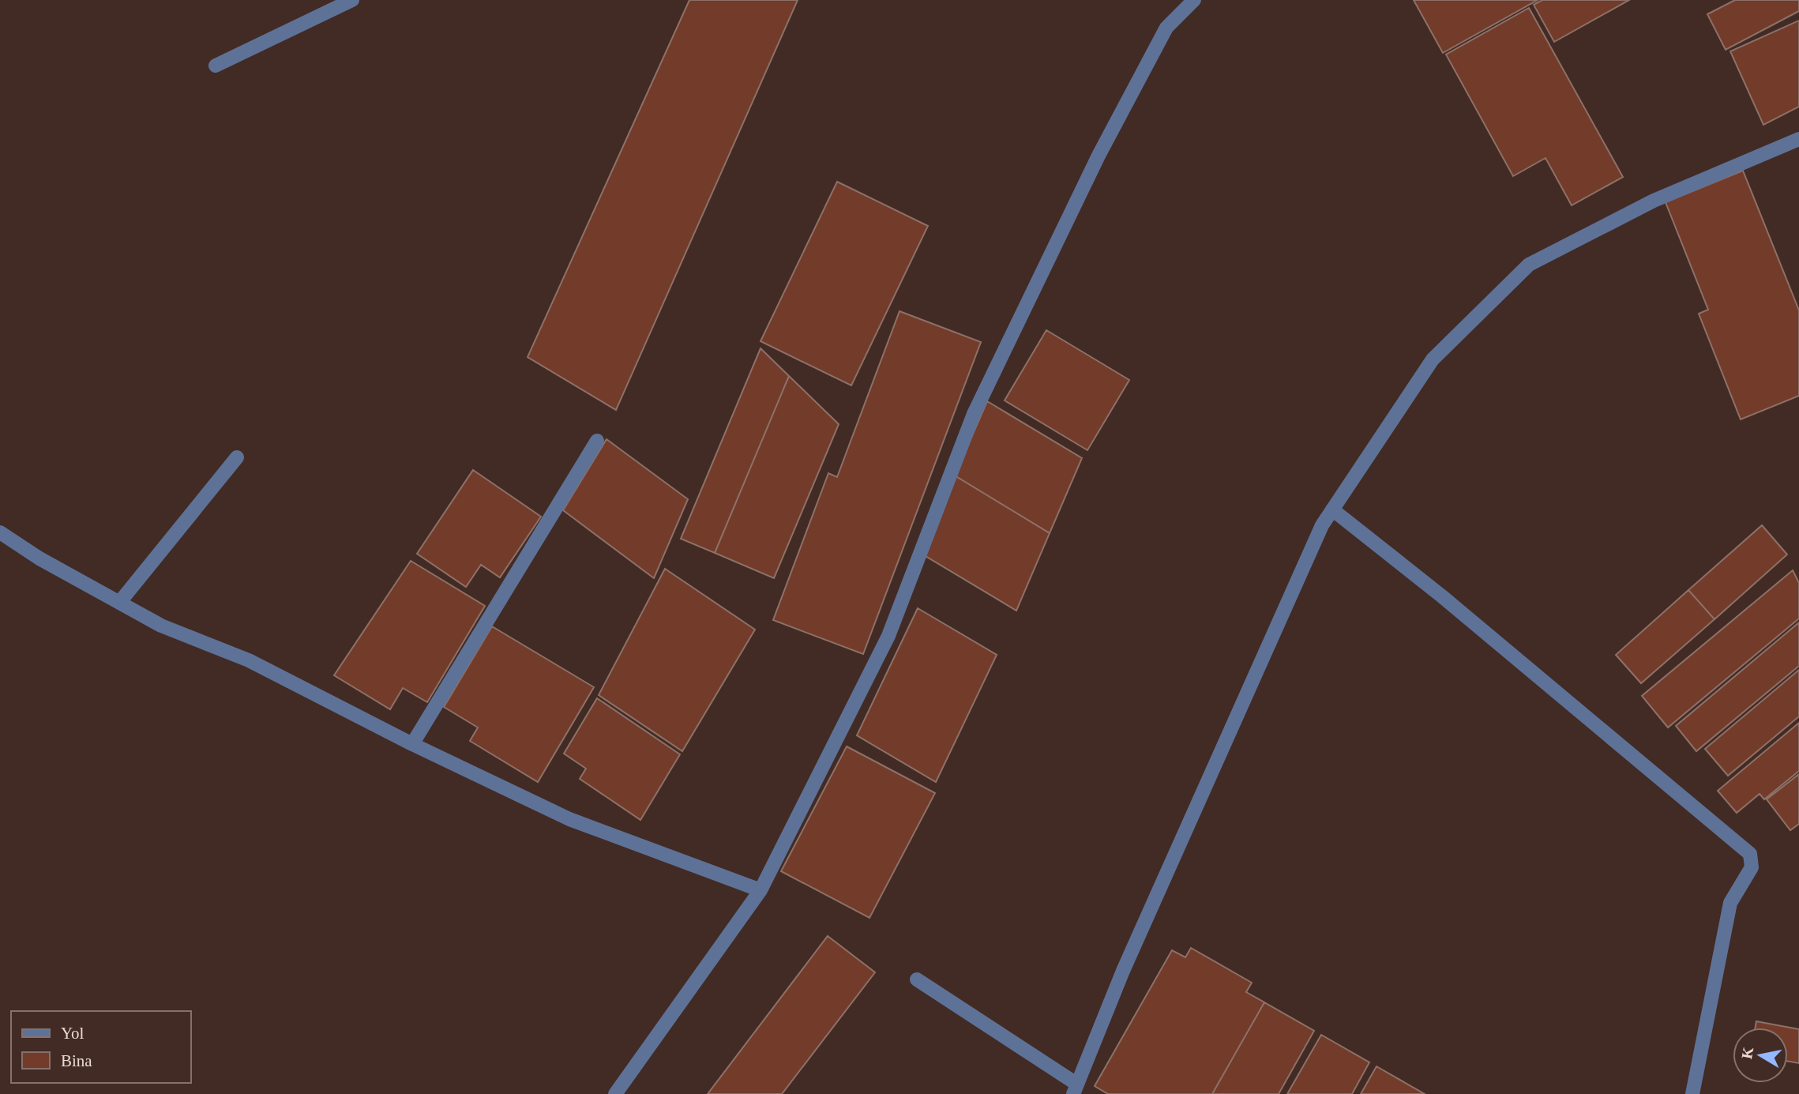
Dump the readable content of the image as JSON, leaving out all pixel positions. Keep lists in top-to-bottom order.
{
  "legend": ["Yol", "Bina"],
  "north": "left"
}
